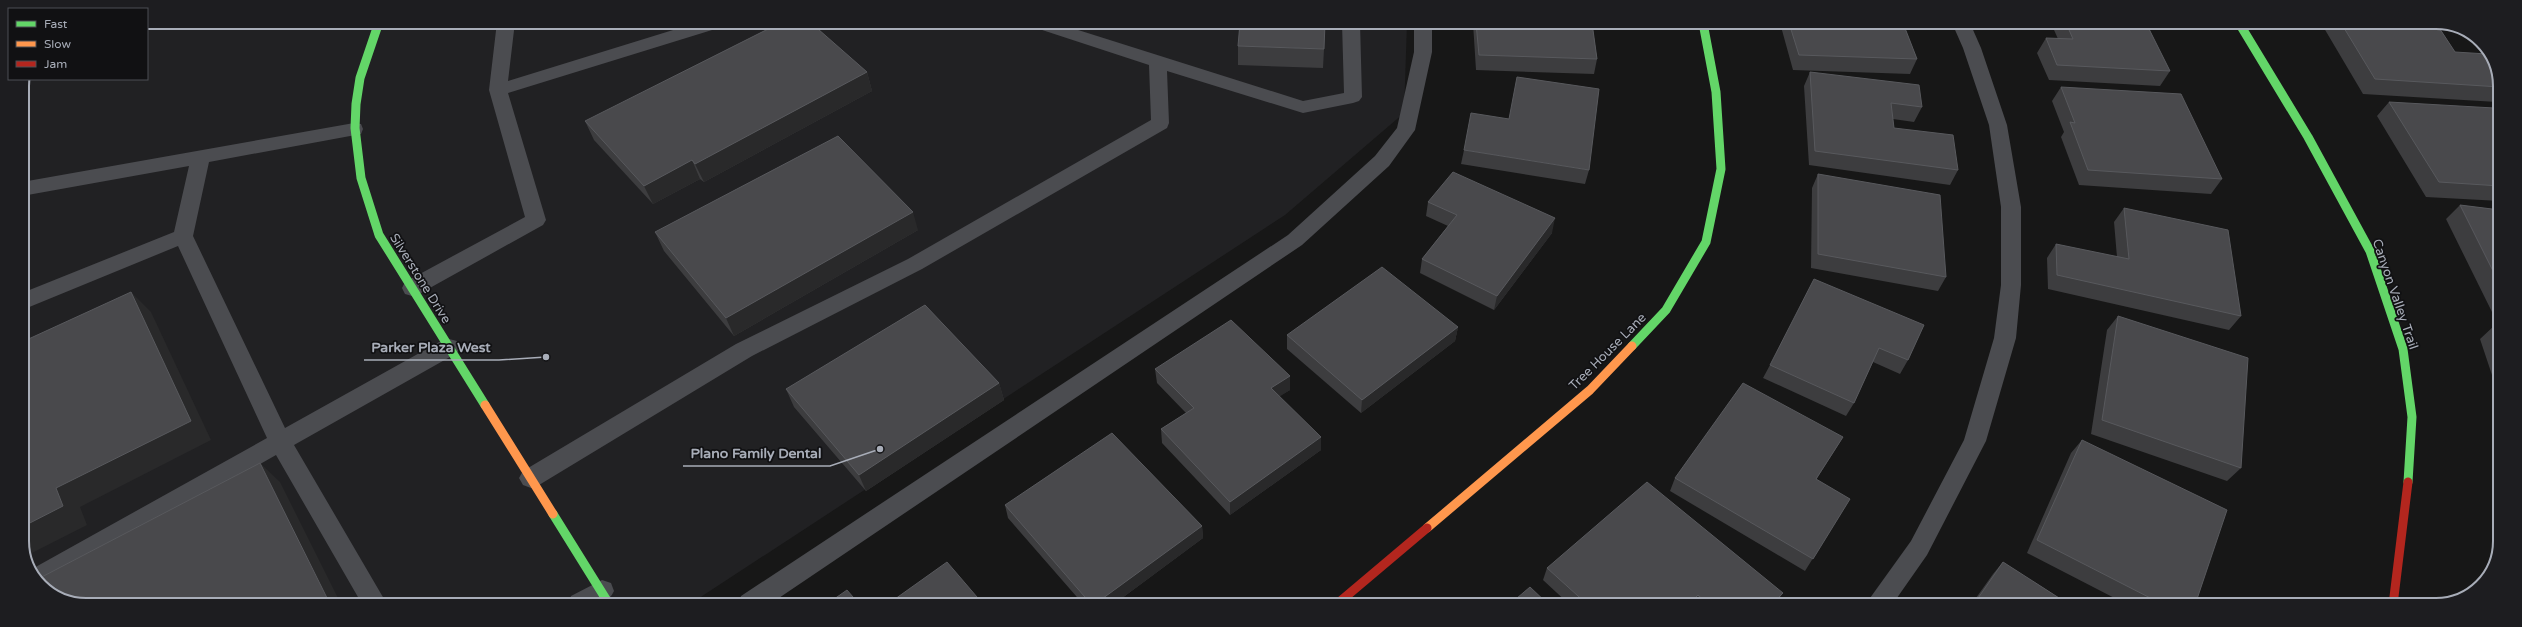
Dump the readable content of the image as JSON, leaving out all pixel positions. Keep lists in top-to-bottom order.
{
  "streets": {
    "street": ["Silverstone Drive", "Canyon Valley Trail", "Tree House Lane"]
  },
  "places": ["Parker Plaza West", "Plano Family Dental"],
  "legend": ["Fast", "Slow", "Jam"]
}
